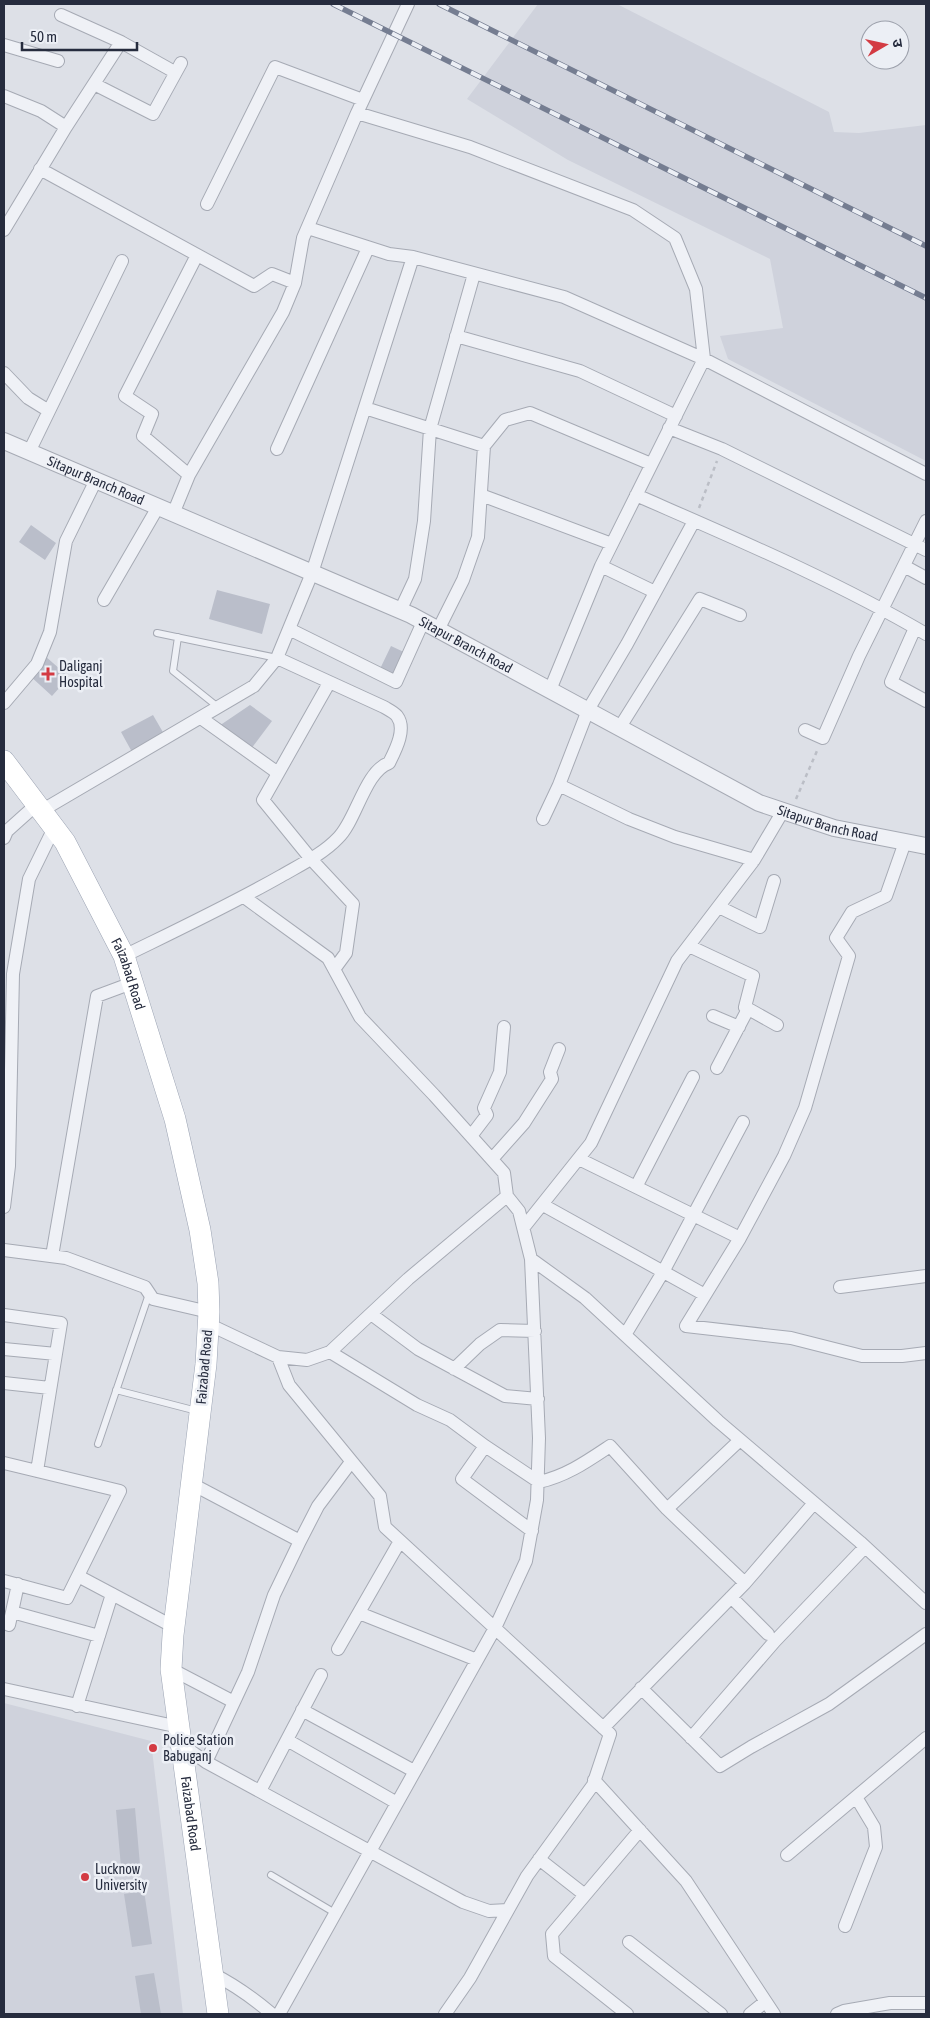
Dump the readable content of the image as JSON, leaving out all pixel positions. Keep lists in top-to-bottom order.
{
  "streets": {
    "main road": ["Faizabad Road"],
    "street": ["Sitapur Branch Road"]
  },
  "places": {
    "health": ["Daliganj Hospital"],
    "other": ["Police Station Babuganj", "Lucknow University"]
  },
  "scale_bar": "50 m",
  "north": "right"
}
